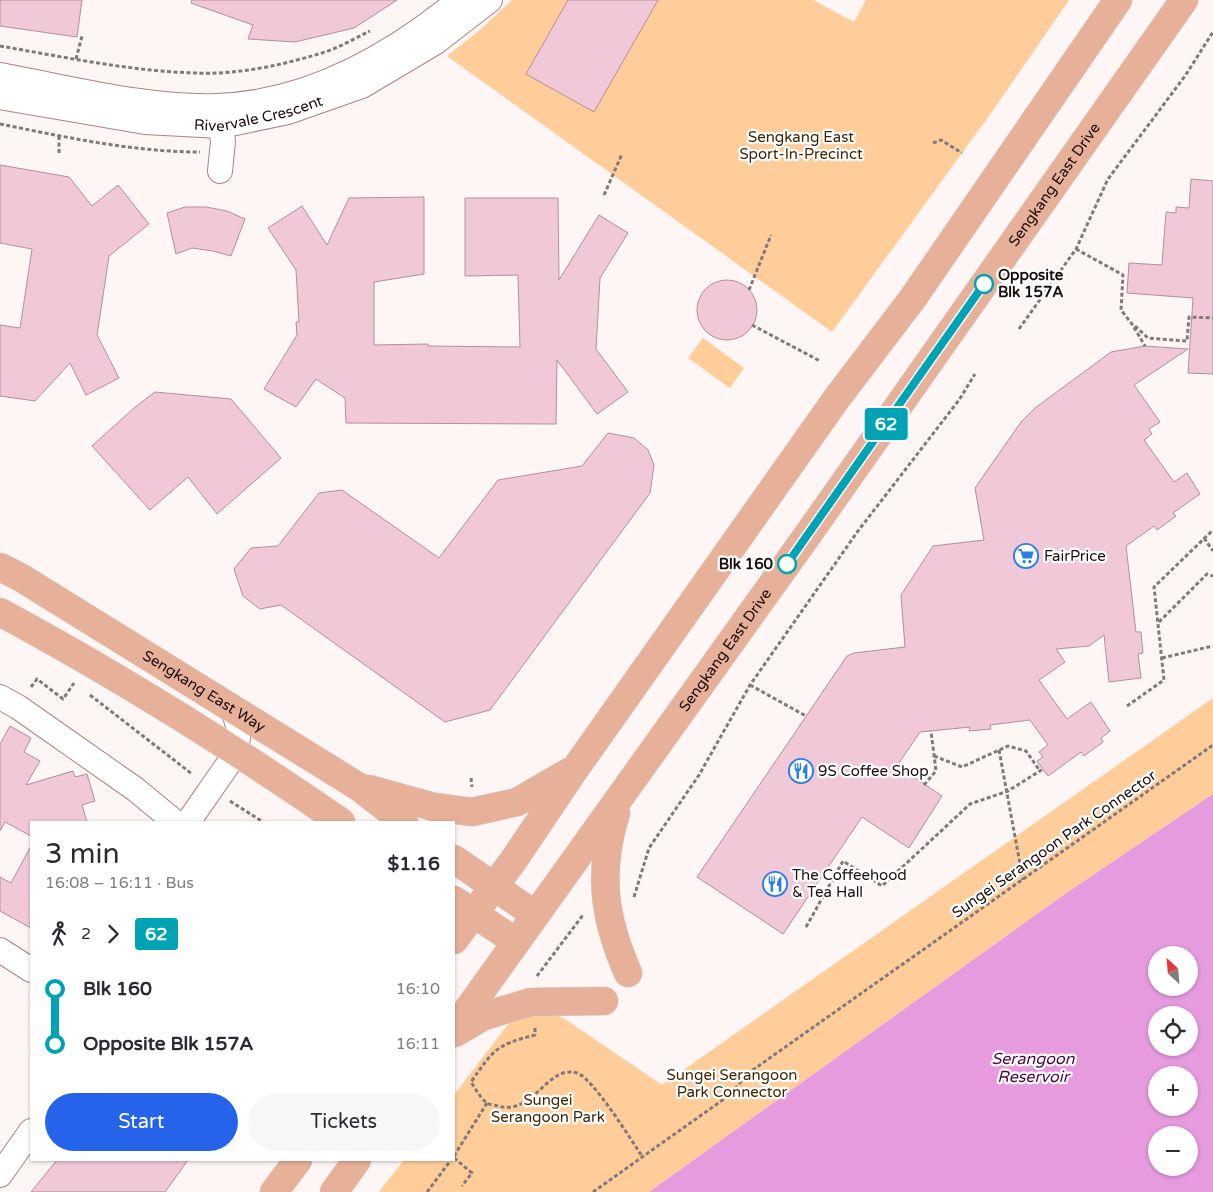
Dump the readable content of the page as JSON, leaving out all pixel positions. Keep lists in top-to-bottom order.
{
  "streets": {
    "main road": ["Sengkang East Drive", "Sengkang East Way"],
    "street": ["Rivervale Crescent"],
    "path": ["Sungei Serangoon Park Connector"]
  },
  "water": ["Serangoon Reservoir"],
  "parks": ["Sengkang East Sport-In-Precinct", "Sungei Serangoon Park Connector", "Sungei Serangoon Park"],
  "places": {
    "other": ["Opposite Blk 157A", "Blk 160"],
    "supermarket": ["FairPrice"],
    "restaurant": ["9S Coffee Shop", "The Coffeehood & Tea Hall"]
  },
  "lines": ["bus line 62"],
  "north": "top left",
  "page": {
    "on_map": "62",
    "heading": ["3 min", "16:08 – 16:11 · Bus", "$1.16"],
    "legs": ["2", "62"],
    "map_buttons": ["+", "−"],
    "list": [
      {
        "name": "Blk 160",
        "value": "16:10"
      },
      {
        "name": "Opposite Blk 157A",
        "value": "16:11"
      }
    ],
    "buttons": ["Start", "Tickets"]
  }
}
